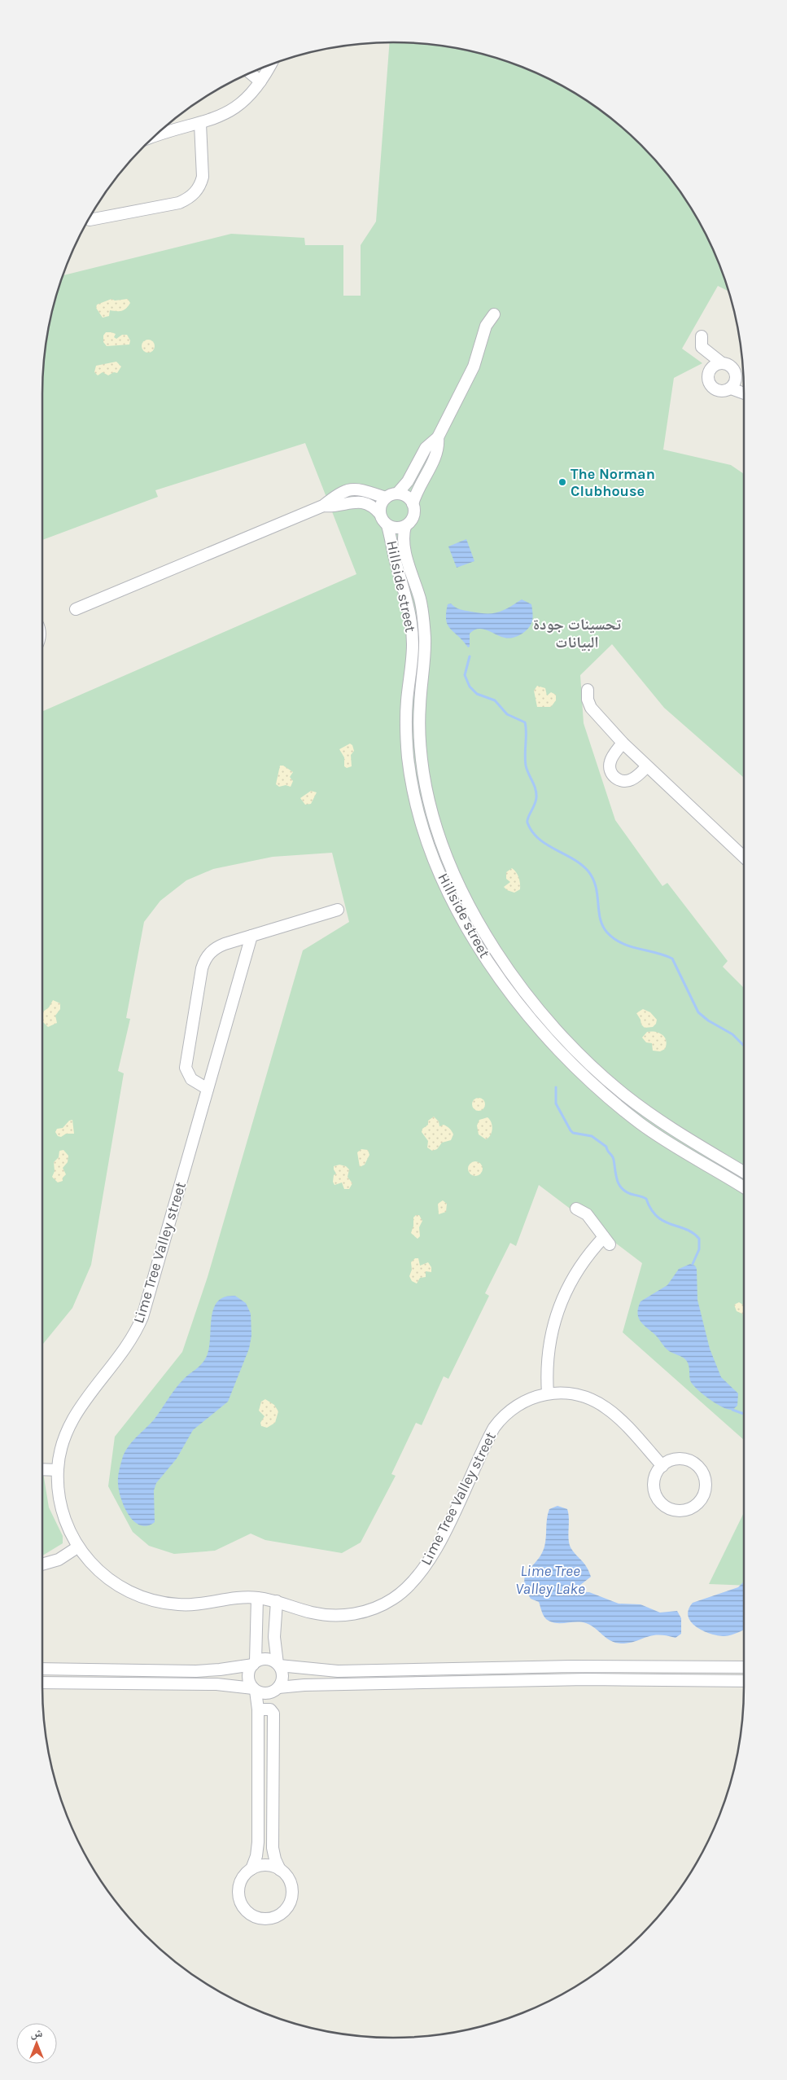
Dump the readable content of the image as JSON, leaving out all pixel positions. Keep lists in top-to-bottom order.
{
  "streets": {
    "street": ["Hillside street", "Lime Tree Valley street"]
  },
  "districts": ["تحسينات جودة البيانات"],
  "water": ["Lime Tree Valley Lake"],
  "places": ["The Norman Clubhouse"],
  "north": "top"
}
